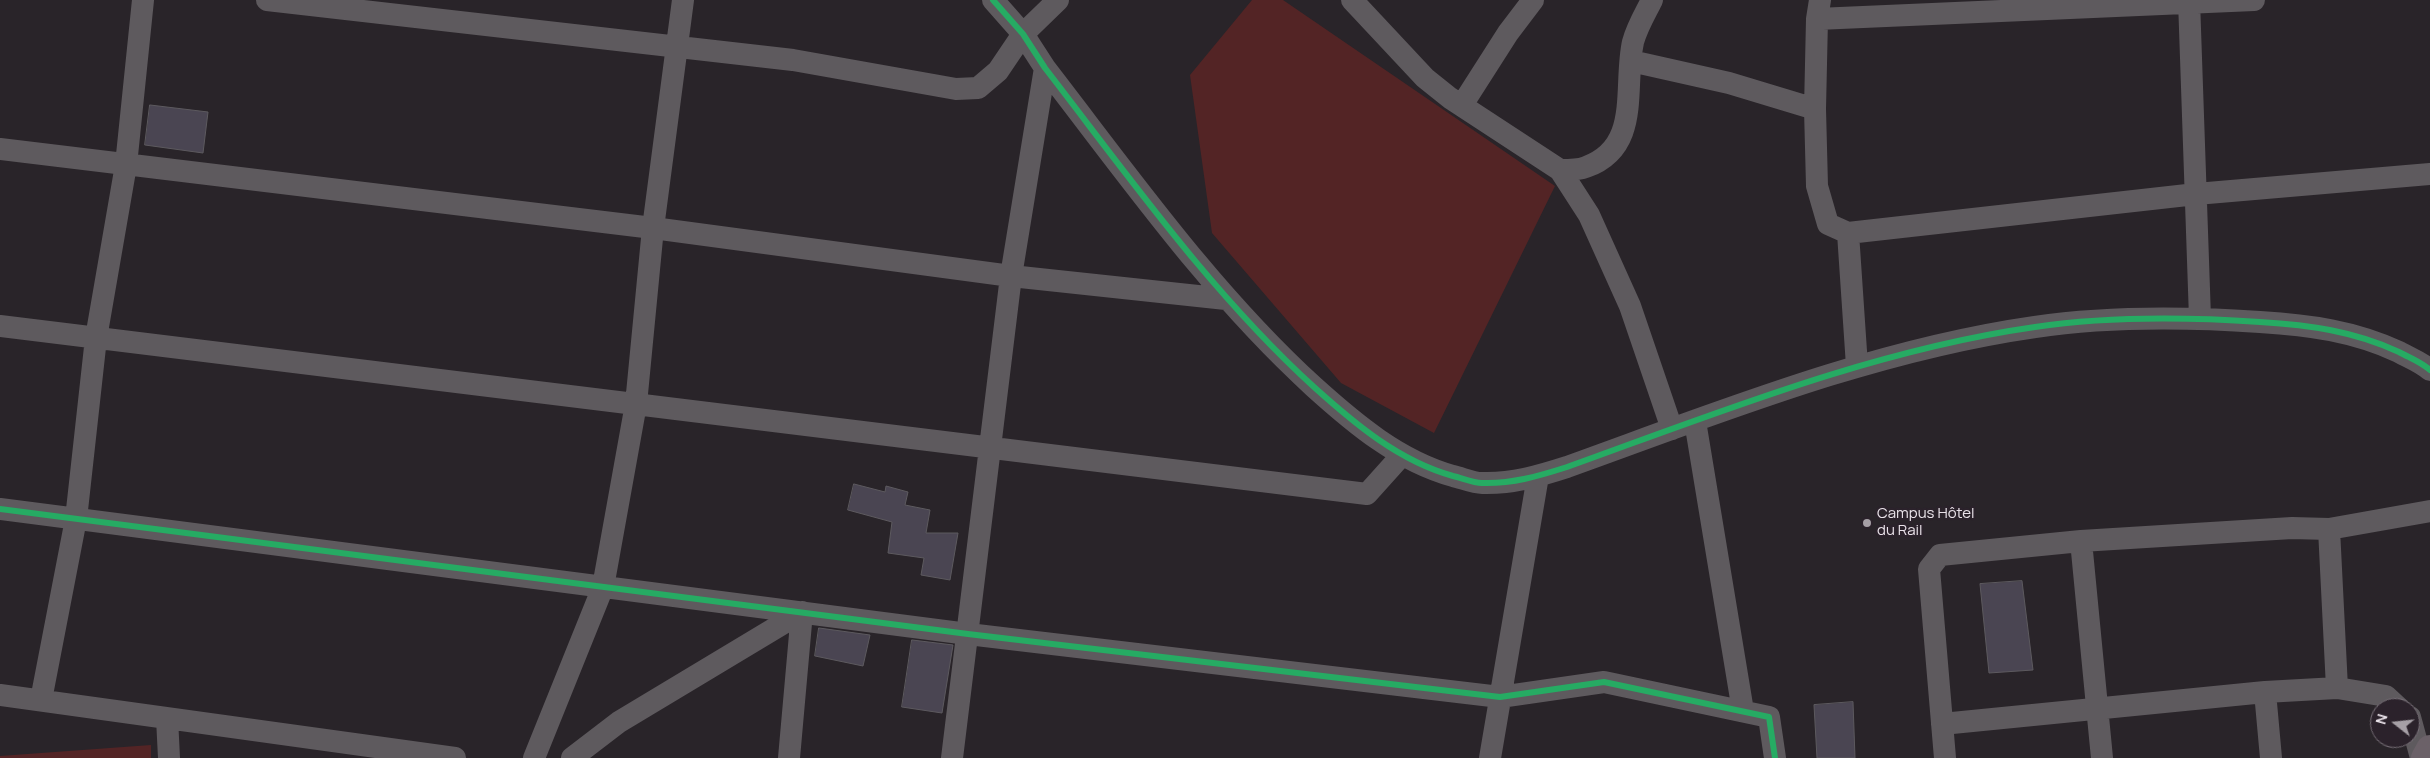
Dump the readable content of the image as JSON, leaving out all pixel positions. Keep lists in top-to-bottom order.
{
  "places": ["Campus Hôtel du Rail"],
  "north": "left"
}
